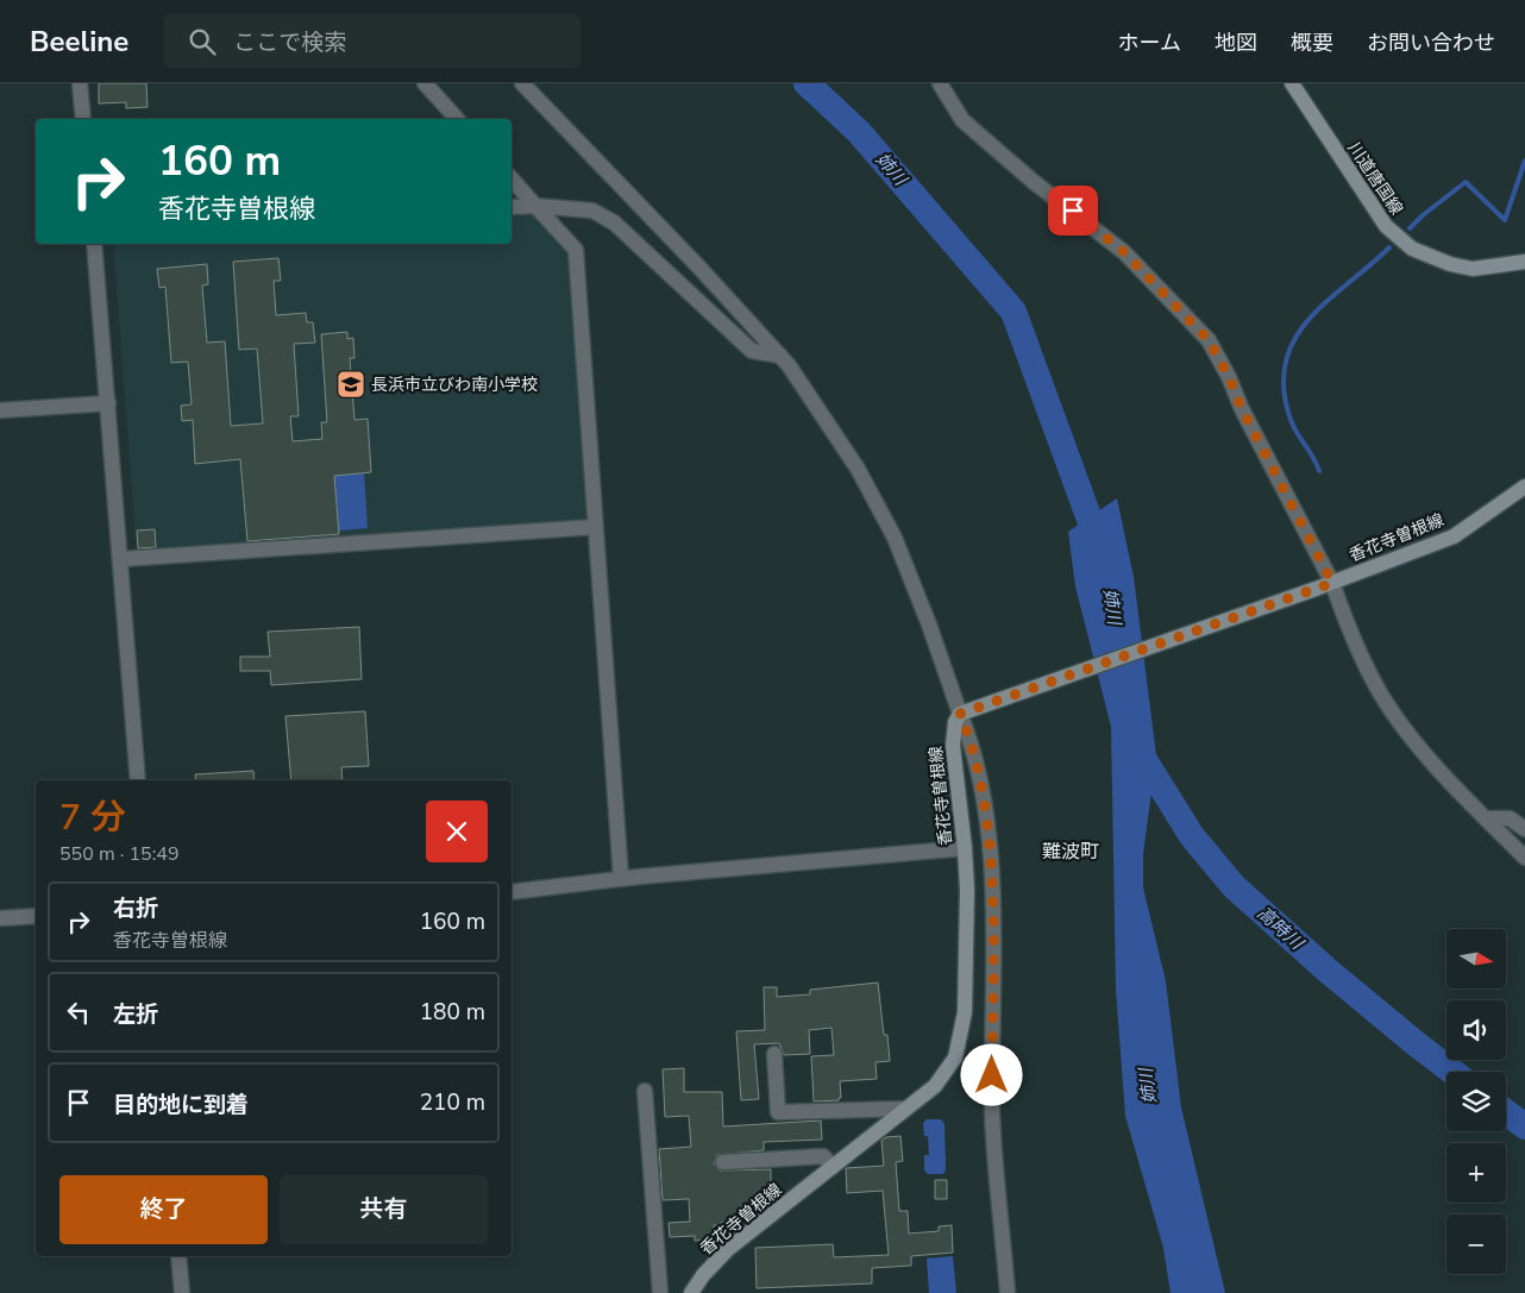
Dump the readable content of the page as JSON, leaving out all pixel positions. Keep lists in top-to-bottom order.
{
  "streets": {
    "main road": ["川道唐国線", "香花寺曽根線"]
  },
  "districts": ["難波町"],
  "water": ["姉川", "高時川"],
  "places": {
    "school or university": ["長浜市立びわ南小学校"]
  },
  "north": "right",
  "page": {
    "header": "Beeline",
    "search": "ここで検索",
    "nav": [
      "ホーム",
      "地図",
      "概要",
      "お問い合わせ"
    ],
    "turn": ["160 m", "香花寺曽根線"],
    "heading": ["7 分", "550 m · 15:49"],
    "list": [
      {
        "name": "右折",
        "note": "香花寺曽根線",
        "value": "160 m"
      },
      {
        "name": "左折",
        "value": "180 m"
      },
      {
        "name": "目的地に到着",
        "value": "210 m"
      }
    ],
    "map_buttons": ["+", "−"],
    "buttons": ["終了", "共有"]
  }
}
